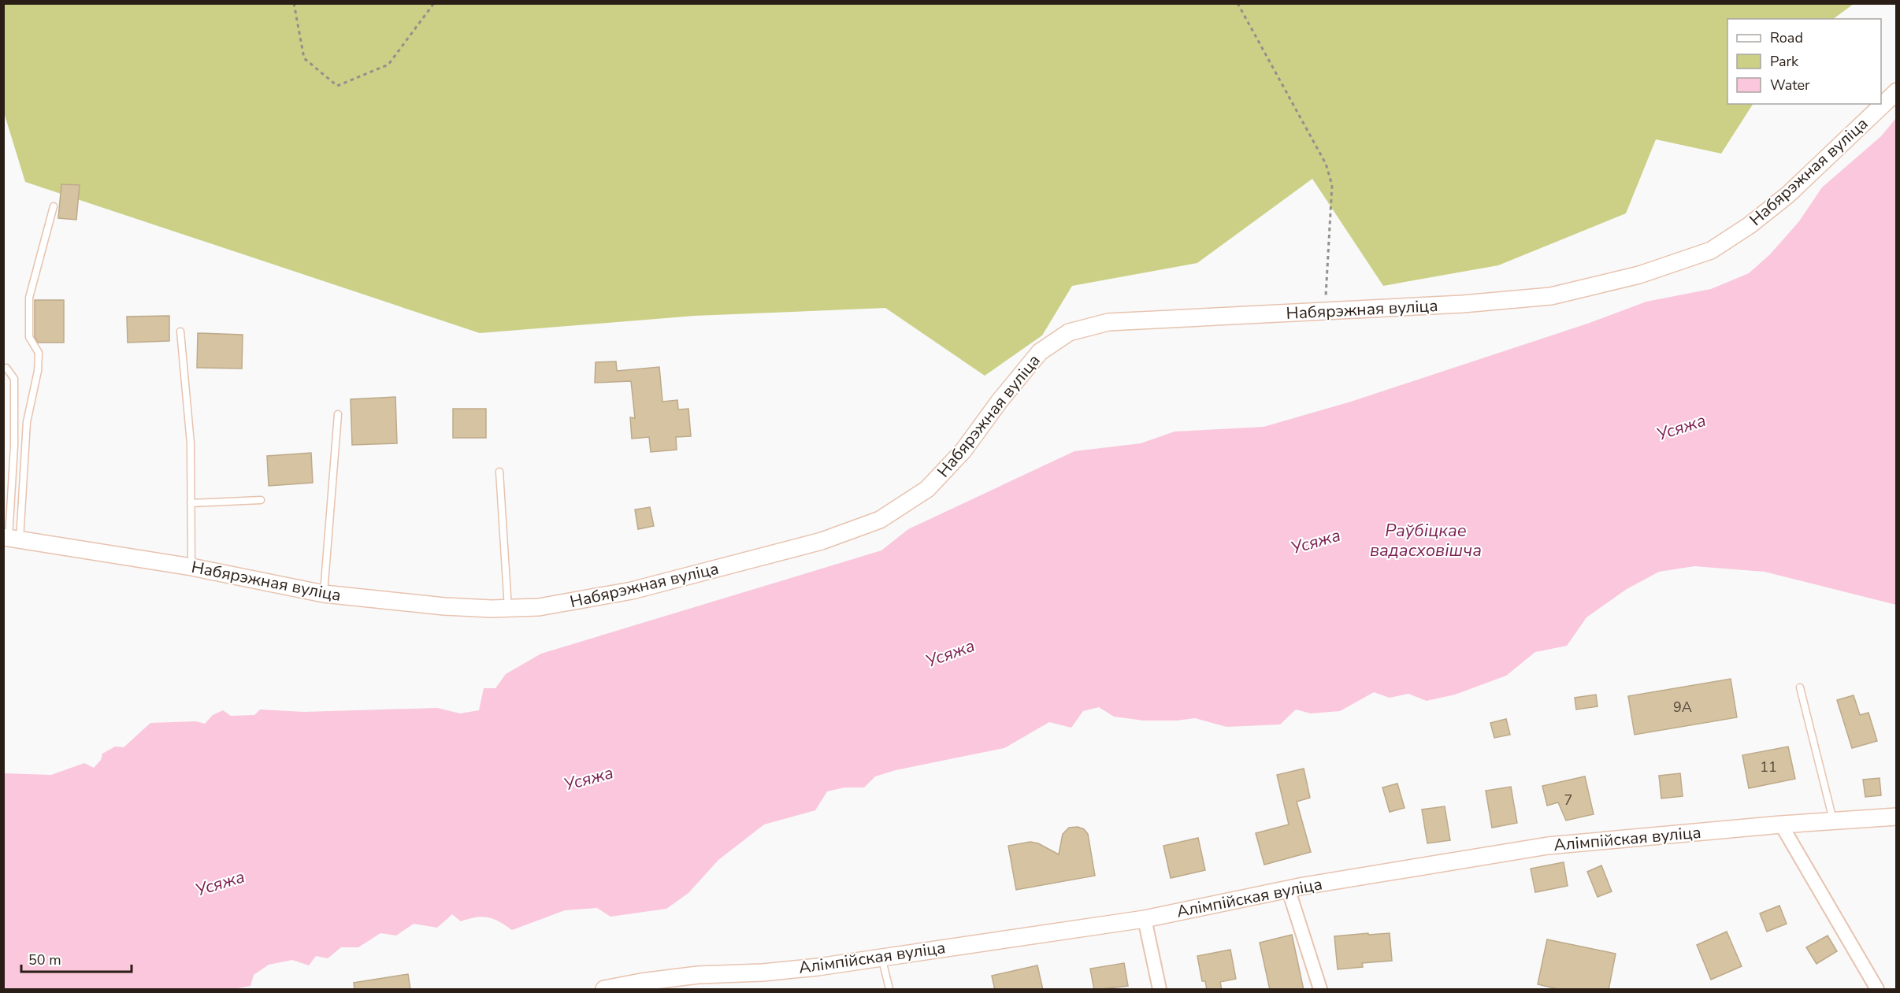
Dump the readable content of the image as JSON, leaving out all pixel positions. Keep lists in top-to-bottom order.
{
  "streets": {
    "street": ["Набярэжная вуліца", "Алімпійская вуліца"]
  },
  "water": ["Усяжа", "Раўбіцкае вадасховішча"],
  "house_numbers": ["9А", "11", "7"],
  "legend": ["Road", "Park", "Water"],
  "scale_bar": "50 m"
}
